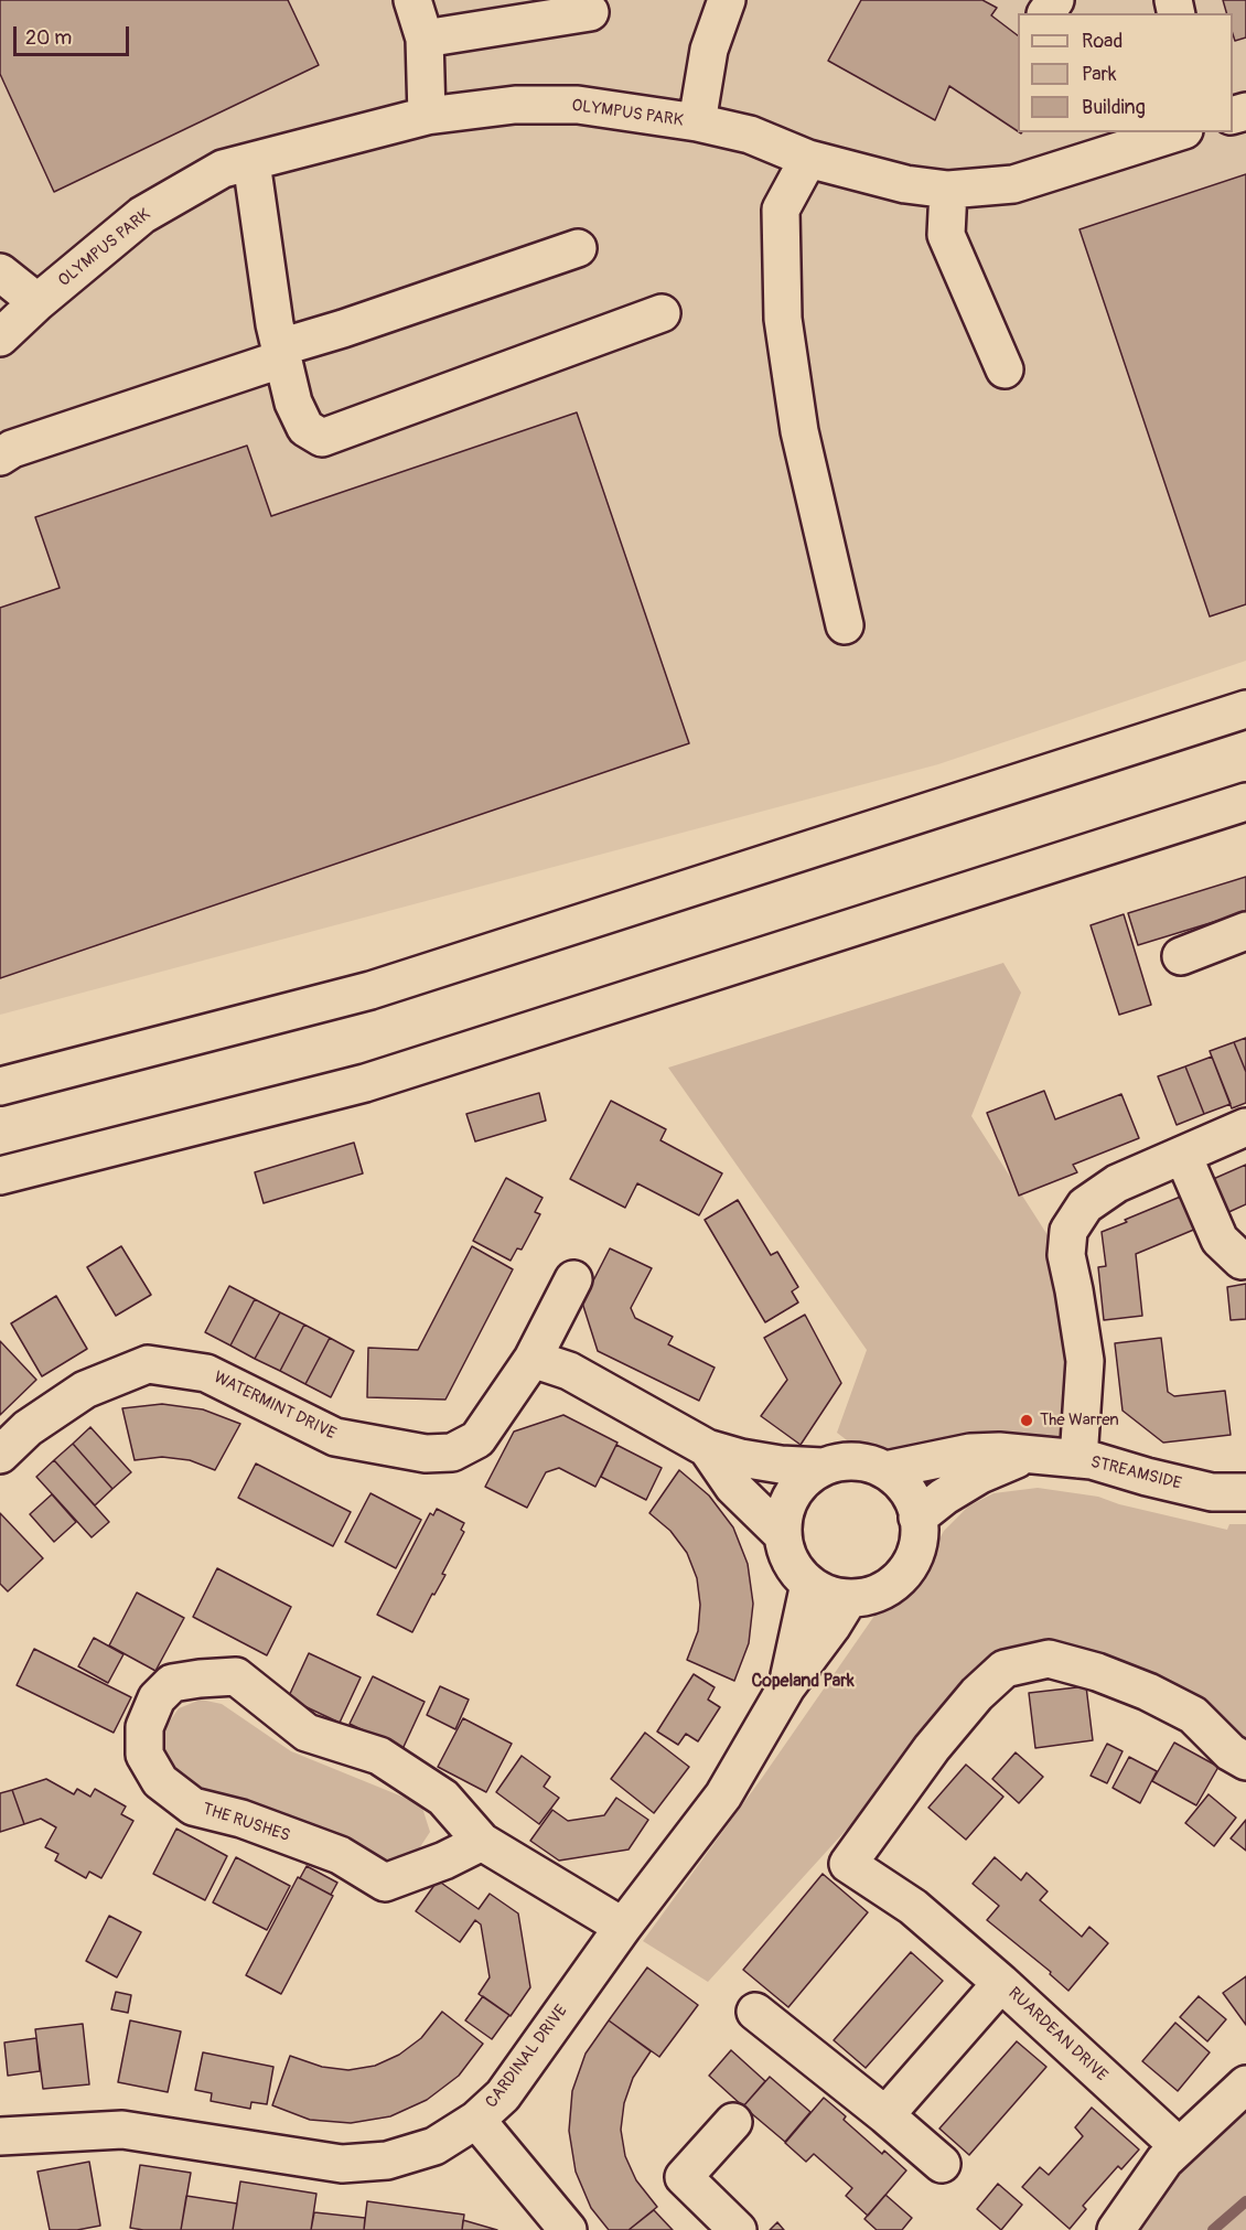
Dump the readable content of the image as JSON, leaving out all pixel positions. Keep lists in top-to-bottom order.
{
  "streets": {
    "main road": [
      "OLYMPUS PARK",
      "WATERMINT DRIVE",
      "STREAMSIDE",
      "THE RUSHES",
      "RUARDEAN DRIVE",
      "CARDINAL DRIVE"
    ]
  },
  "crossings": [
    ["STREAMSIDE", "CARDINAL DRIVE"],
    ["THE RUSHES", "CARDINAL DRIVE"]
  ],
  "districts": ["Copeland Park"],
  "places": ["The Warren"],
  "legend": ["Road", "Park", "Building"],
  "scale_bar": "20 m"
}
